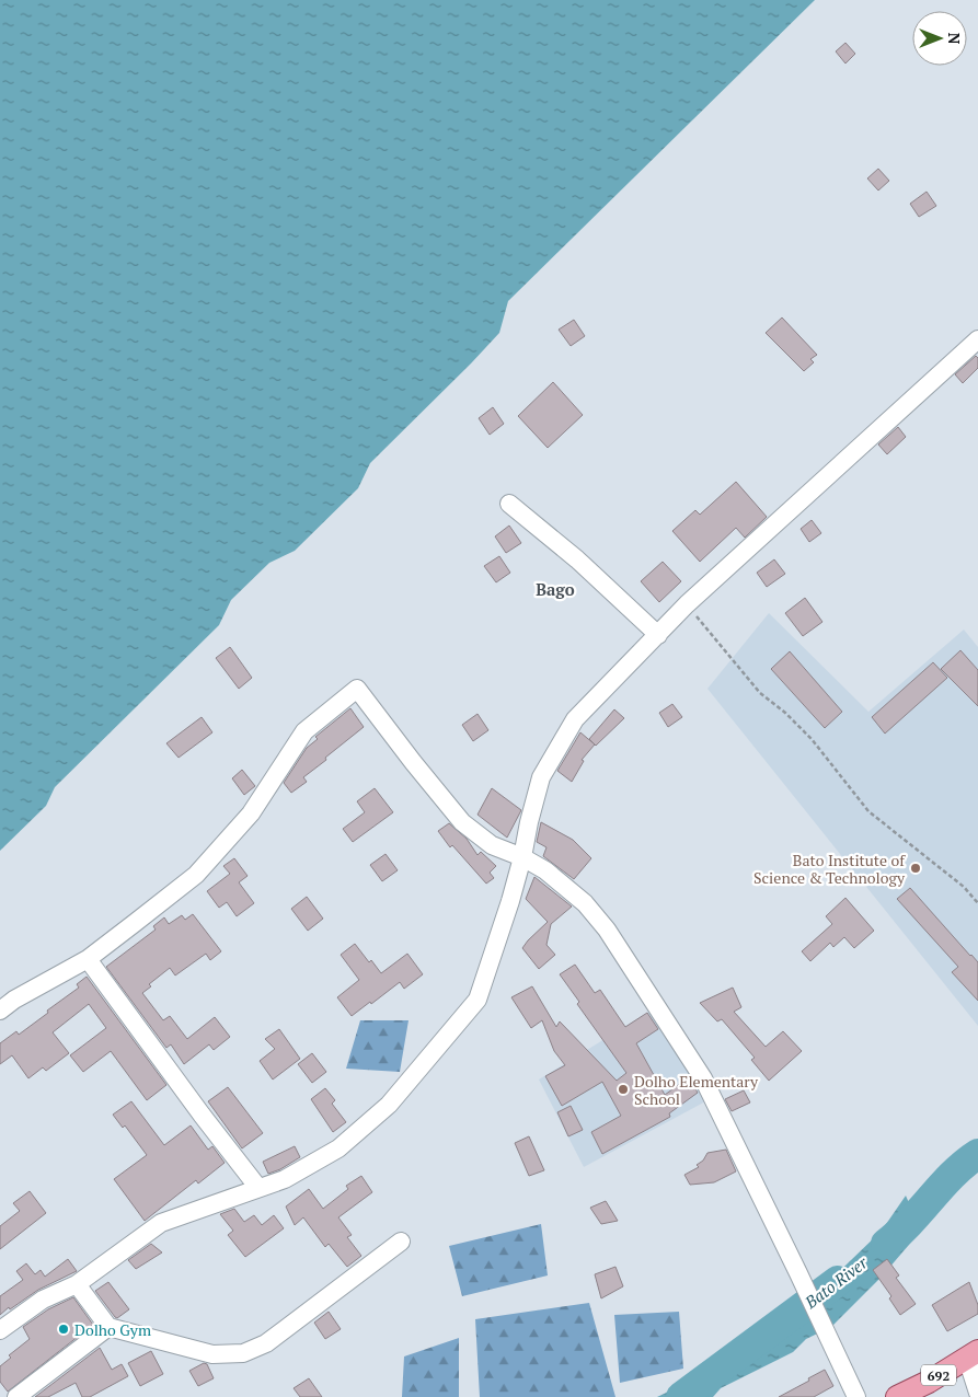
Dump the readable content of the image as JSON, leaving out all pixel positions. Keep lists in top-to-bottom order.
{
  "streets": {
    "main road": ["692"]
  },
  "districts": ["Bago"],
  "water": ["Bato River"],
  "places": ["Bato Institute of Science & Technology", "Dolho Elementary School", "Dolho Gym"],
  "north": "right"
}
